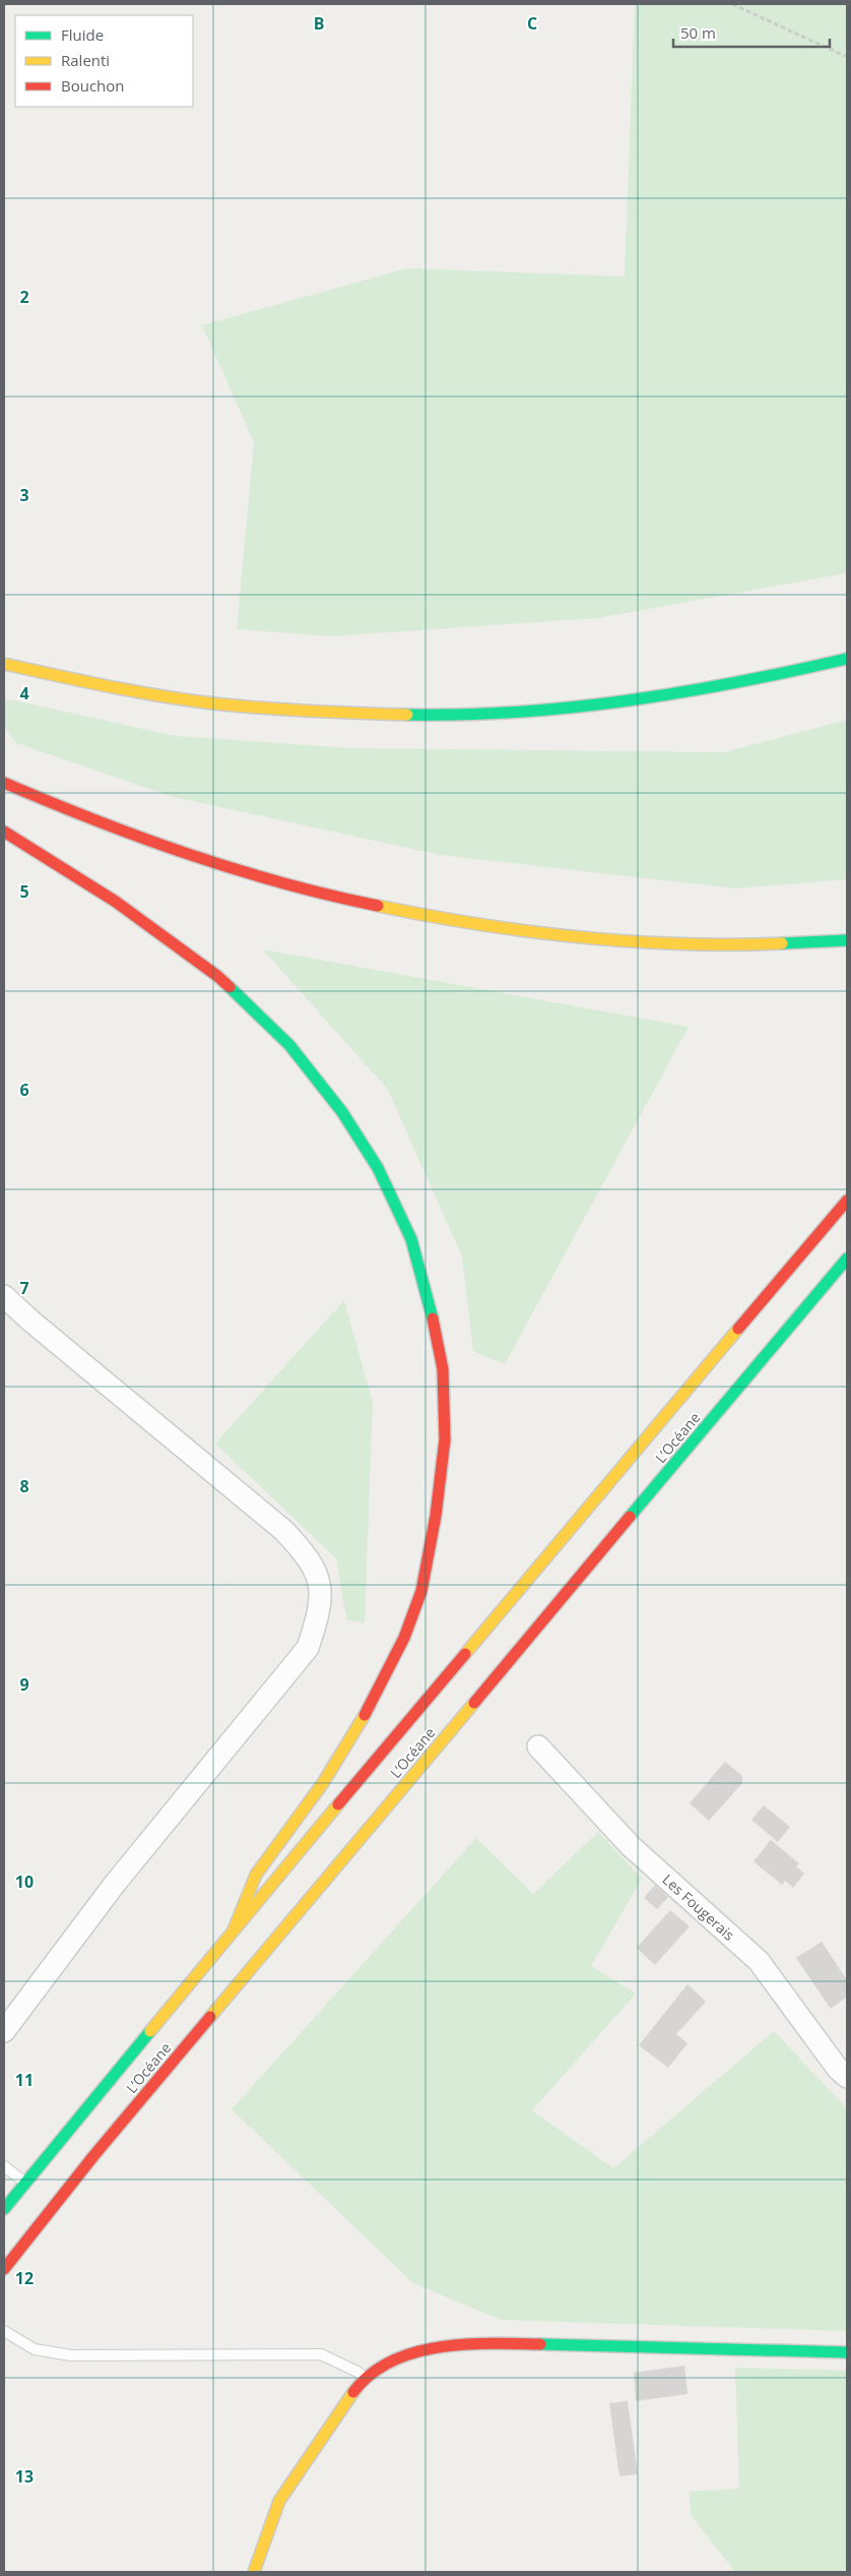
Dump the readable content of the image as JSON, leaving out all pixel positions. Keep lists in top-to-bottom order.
{
  "streets": {
    "main road": ["L’Océane"],
    "street": ["Les Fougerais"]
  },
  "legend": ["Fluide", "Ralenti", "Bouchon"],
  "scale_bar": "50 m",
  "grid": {
    "columns": ["B", "C"],
    "rows": [
      "2",
      "3",
      "4",
      "5",
      "6",
      "7",
      "8",
      "9",
      "10",
      "11",
      "12",
      "13"
    ]
  }
}
